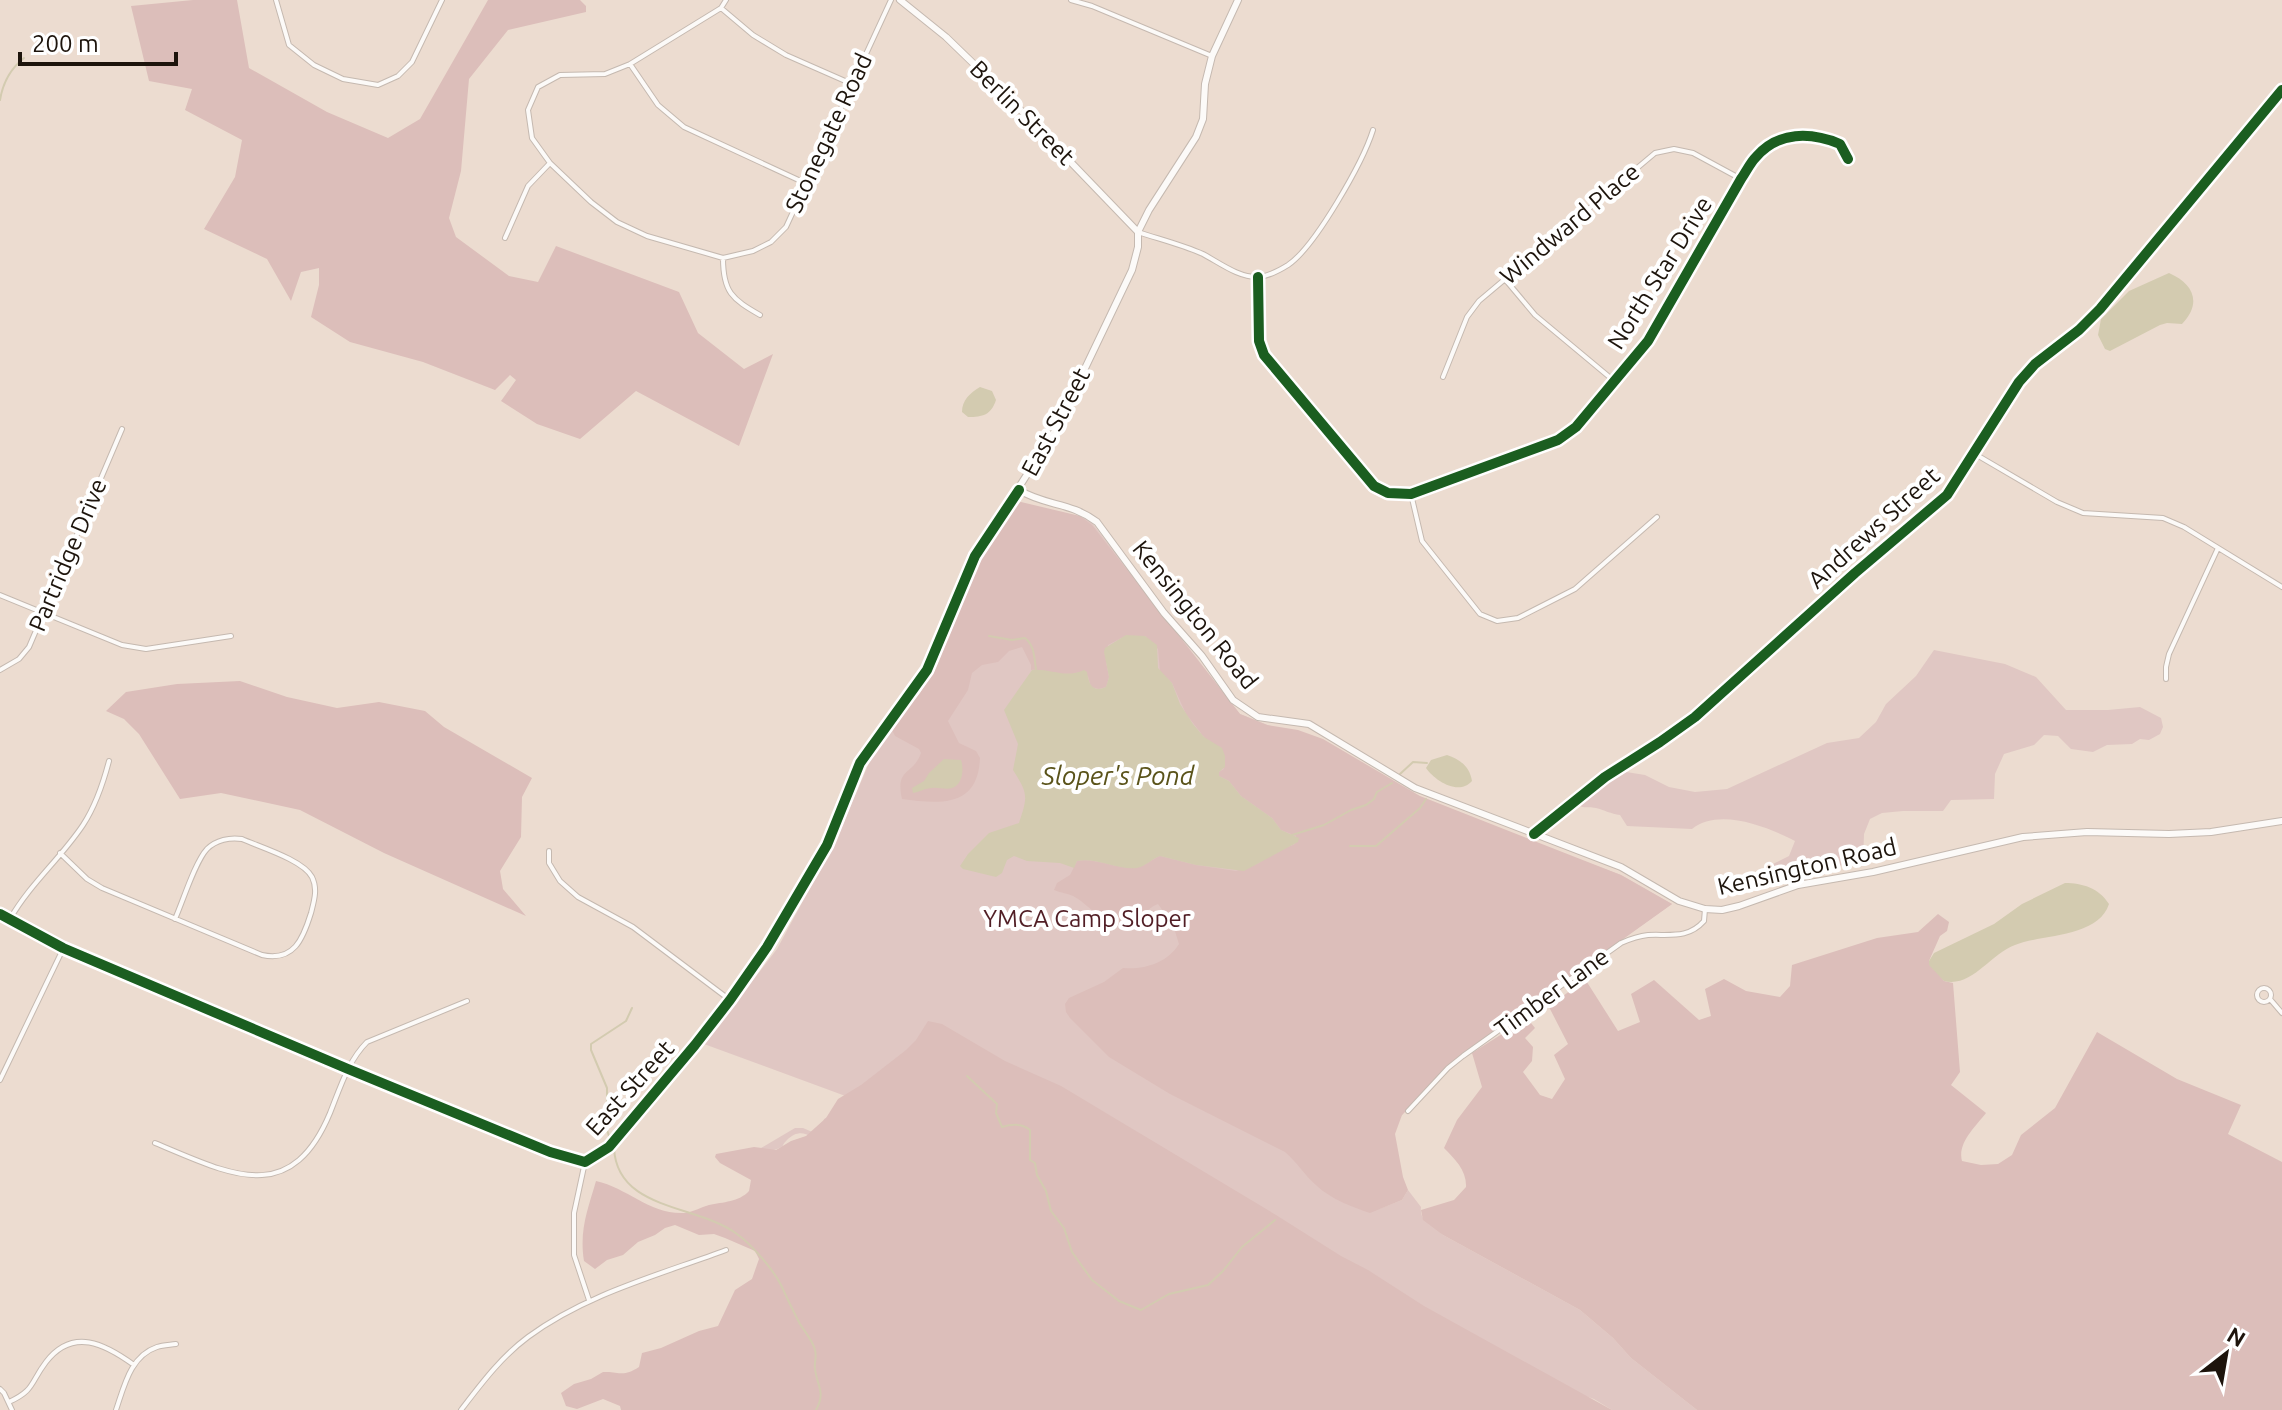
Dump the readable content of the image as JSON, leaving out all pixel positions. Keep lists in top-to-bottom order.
{
  "streets": {
    "street": [
      "Berlin Street",
      "Stonegate Road",
      "Windward Place",
      "North Star Drive",
      "East Street",
      "Andrews Street",
      "Partridge Drive",
      "Kensington Road",
      "Timber Lane"
    ]
  },
  "crossings": [
    ["Berlin Street", "East Street"],
    ["Windward Place", "North Star Drive"],
    ["East Street", "Kensington Road"],
    ["Andrews Street", "Kensington Road"],
    ["Kensington Road", "Timber Lane"]
  ],
  "water": ["Sloper's Pond"],
  "parks": ["YMCA Camp Sloper"],
  "scale_bar": "200 m",
  "north": "top right"
}
